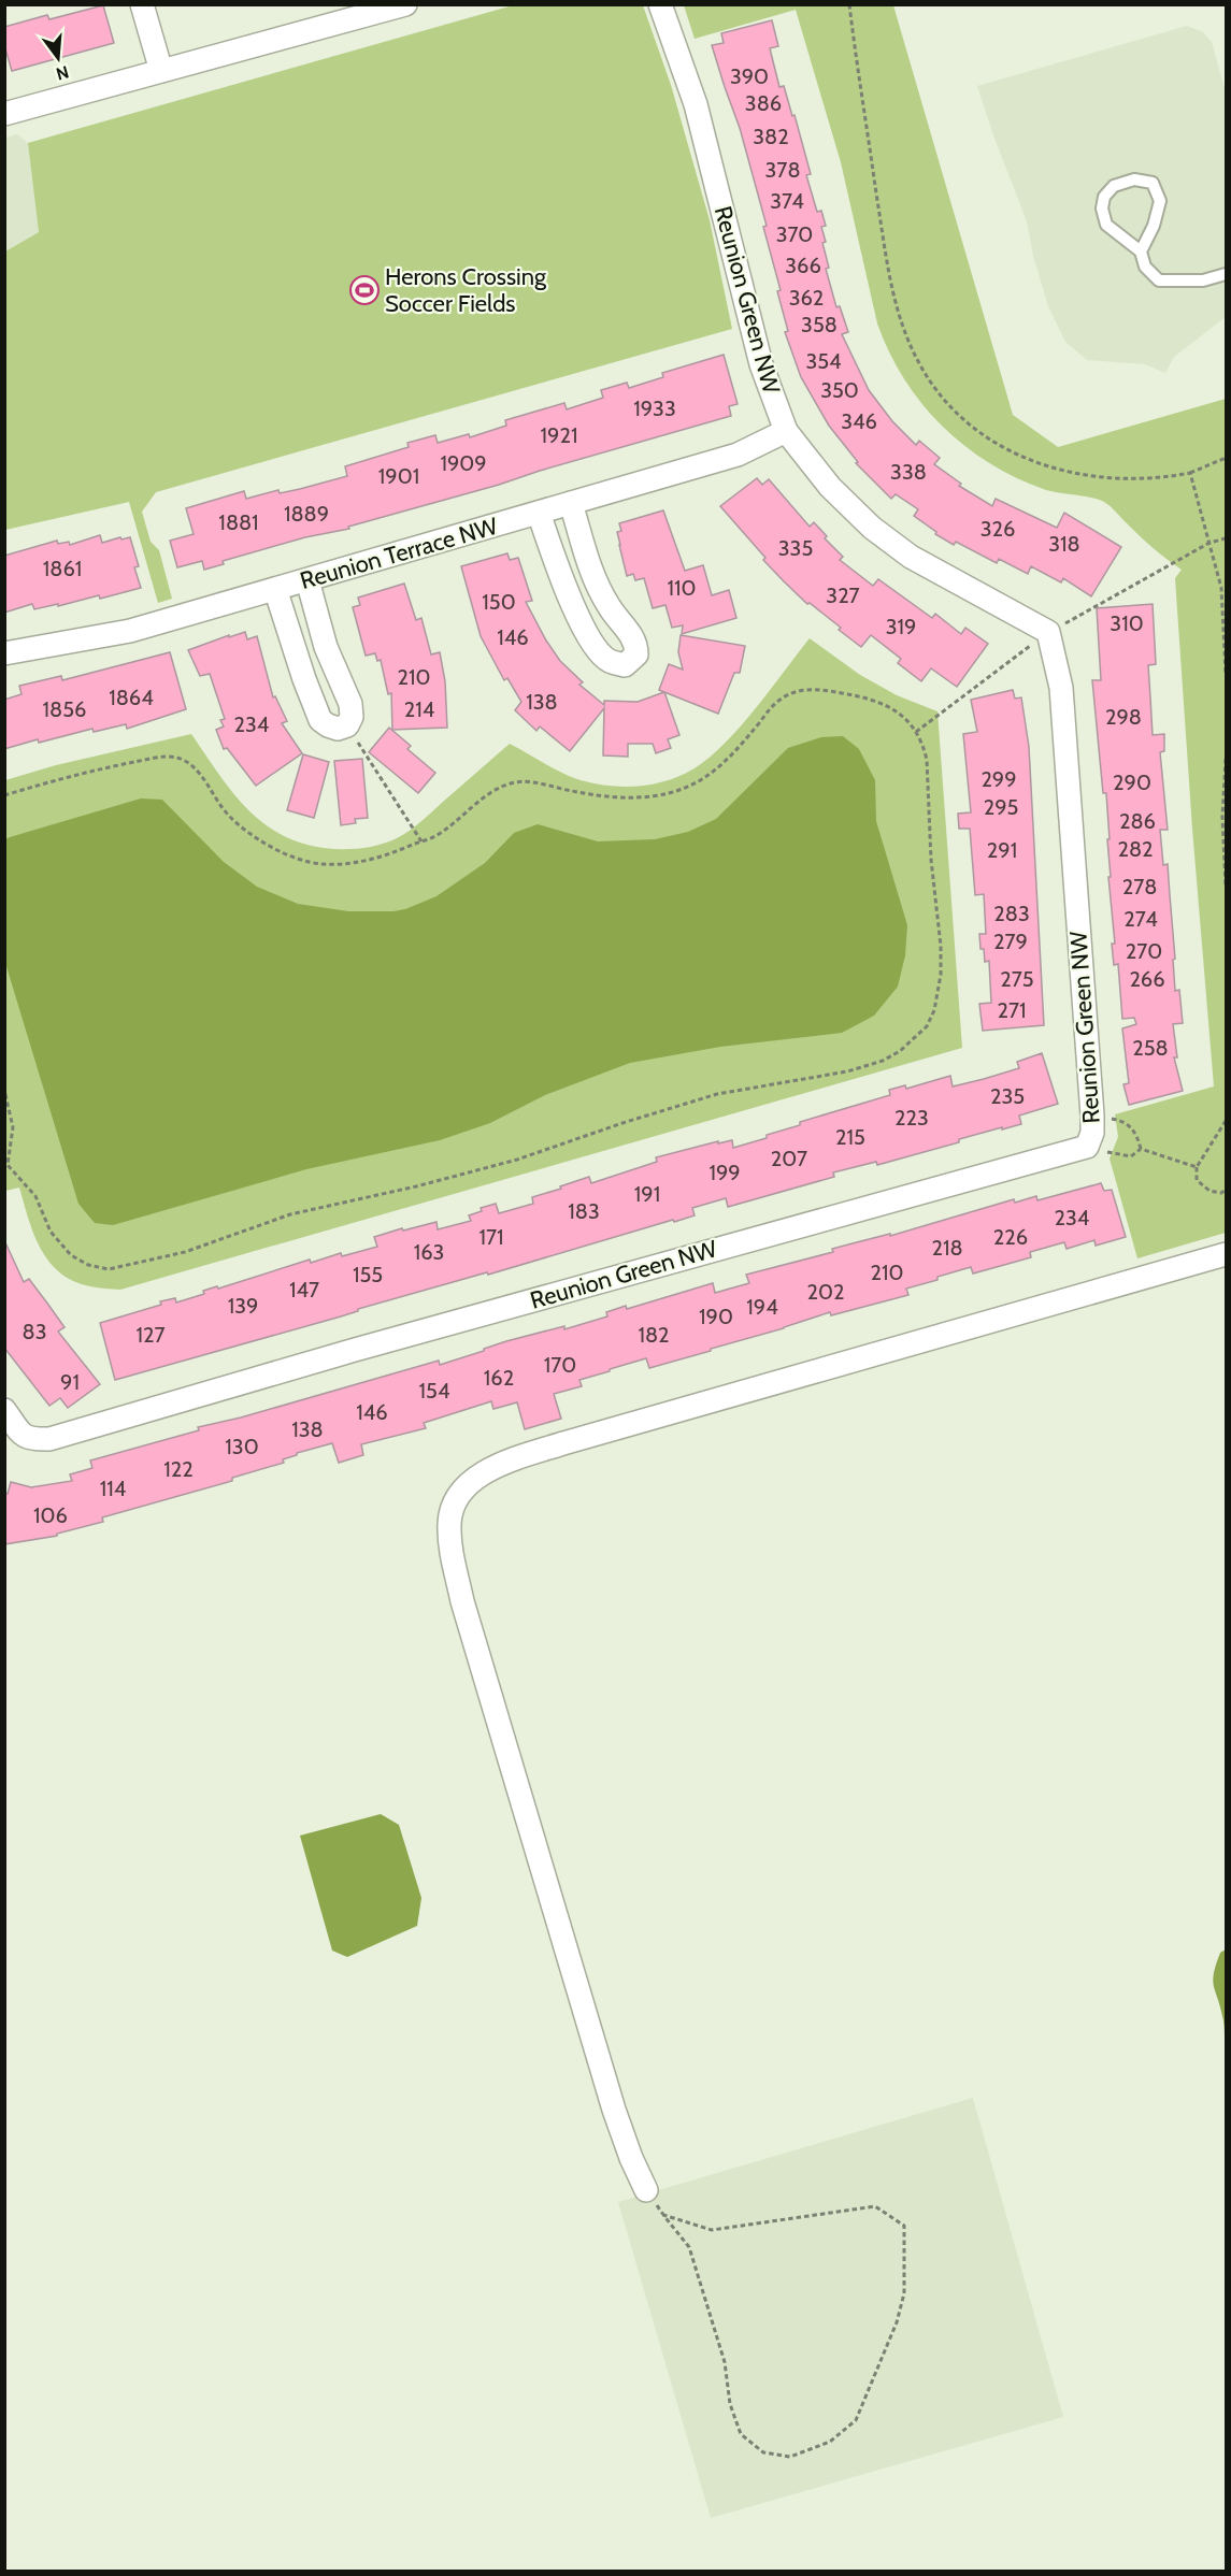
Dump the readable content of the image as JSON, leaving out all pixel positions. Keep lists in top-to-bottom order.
{
  "streets": {
    "street": ["Reunion Green NW", "Reunion Terrace NW"]
  },
  "crossings": [
    ["Reunion Green NW", "Reunion Terrace NW"]
  ],
  "places": {
    "sports": ["Herons Crossing Soccer Fields"]
  },
  "house_numbers": [
    "390",
    "386",
    "382",
    "378",
    "374",
    "370",
    "366",
    "362",
    "358",
    "354",
    "350",
    "1933",
    "346",
    "1921",
    "1909",
    "338",
    "1901",
    "1889",
    "1881",
    "326",
    "318",
    "335",
    "1861",
    "110",
    "327",
    "150",
    "310",
    "319",
    "146",
    "210",
    "1864",
    "138",
    "1856",
    "214",
    "298",
    "234",
    "299",
    "290",
    "295",
    "286",
    "282",
    "291",
    "278",
    "283",
    "274",
    "279",
    "270",
    "275",
    "266",
    "271",
    "258",
    "235",
    "223",
    "215",
    "207",
    "199",
    "191",
    "183",
    "234",
    "171",
    "226",
    "218",
    "163",
    "210",
    "155",
    "147",
    "202",
    "139",
    "194",
    "190",
    "83",
    "127",
    "182",
    "170",
    "162",
    "91",
    "154",
    "146",
    "138",
    "130",
    "122",
    "114",
    "106"
  ],
  "north": "bottom"
}
